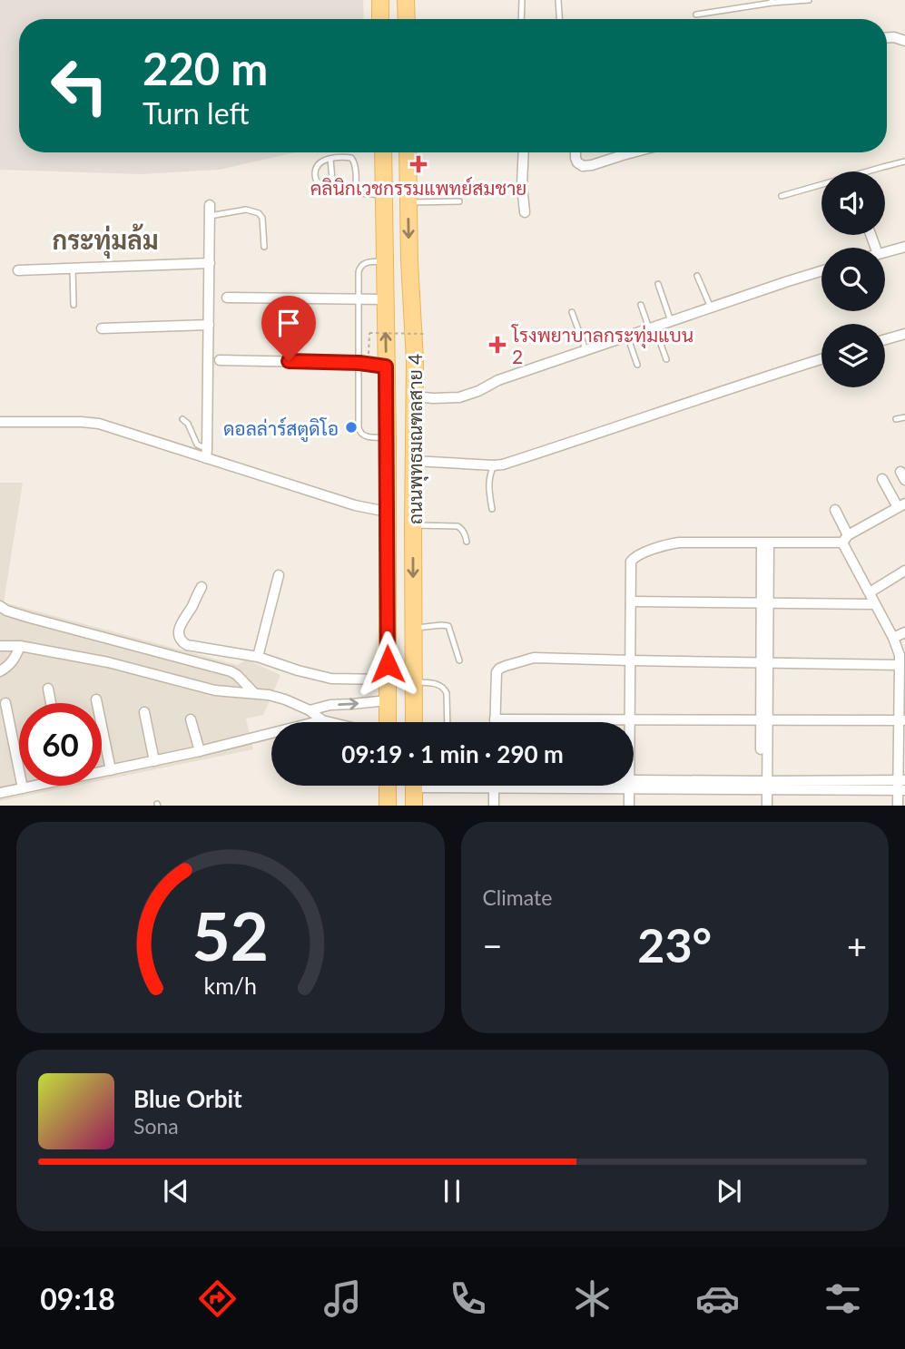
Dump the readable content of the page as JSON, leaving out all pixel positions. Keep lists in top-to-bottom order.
{
  "streets": {
    "main road": ["ถนนพุทธมณฑลสาย 4"]
  },
  "districts": ["กระทุ่มล้ม"],
  "places": {
    "health": ["คลินิกเวชกรรมแพทย์สมชาย", "โรงพยาบาลกระทุ่มแบน 2"],
    "other": ["ดอลล่าร์สตูดิโอ"]
  },
  "page": {
    "turn": ["220 m", "Turn left"],
    "limit": "60",
    "trip": "09:19 · 1 min · 290 m",
    "tile": "Climate",
    "heat": ["−", "23°", "+"],
    "song": ["Blue Orbit", "Sona"],
    "tabs": "09:18",
    "gauge": ["52", "km/h"]
  }
}
